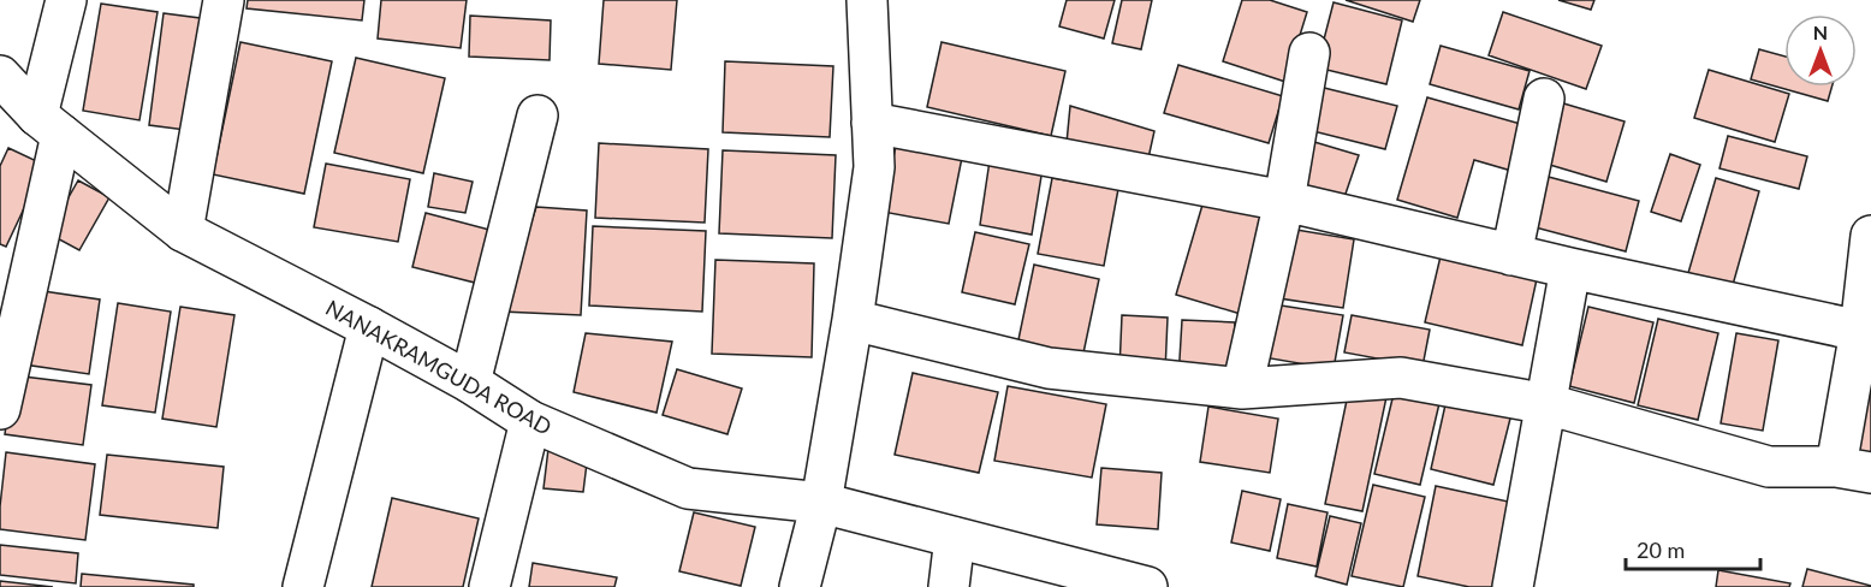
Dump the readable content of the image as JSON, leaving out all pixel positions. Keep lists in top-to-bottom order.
{
  "streets": {
    "street": ["NANAKRAMGUDA ROAD"]
  },
  "scale_bar": "20 m",
  "north": "top"
}
